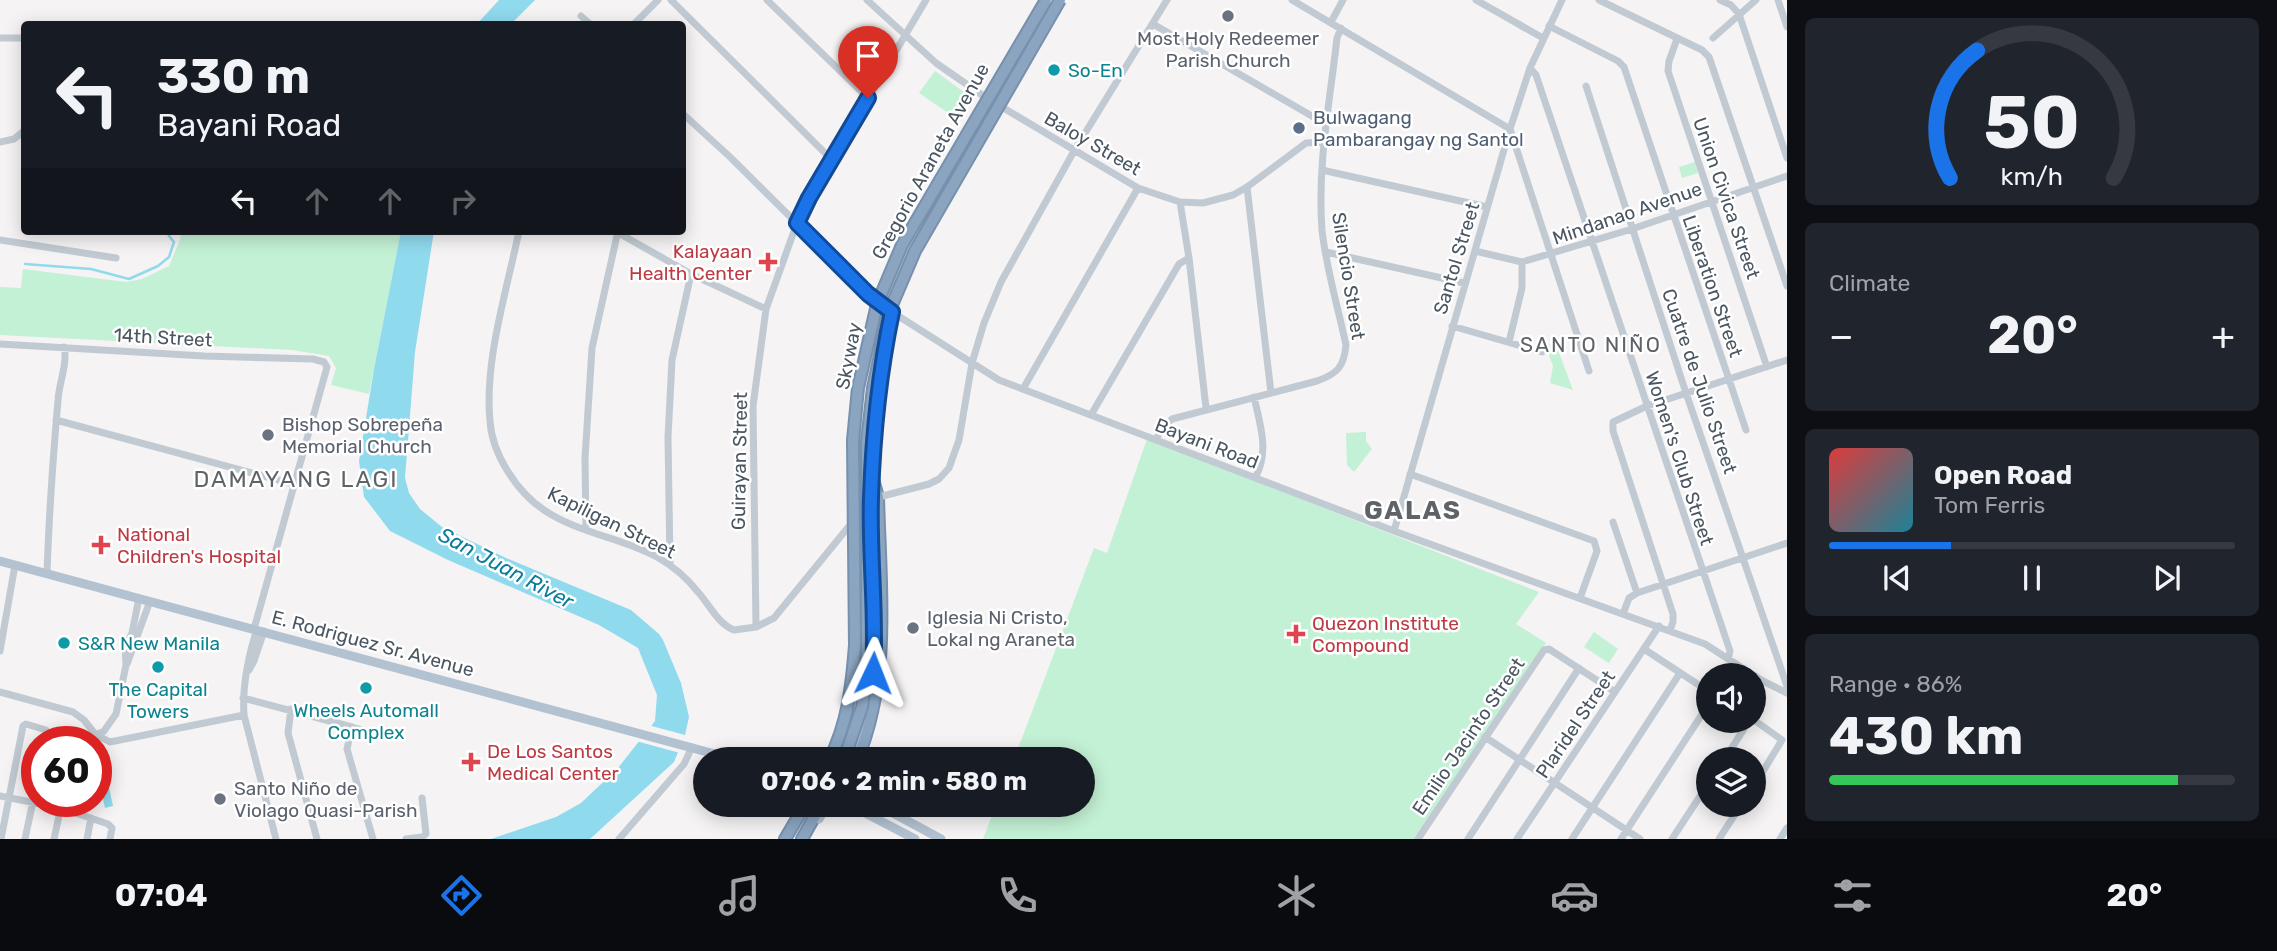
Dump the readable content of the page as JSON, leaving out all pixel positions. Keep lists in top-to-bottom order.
{
  "streets": {
    "highway": ["Skyway"],
    "main road": ["Gregorio Araneta Avenue", "E. Rodriguez Sr. Avenue"],
    "street": [
      "Baloy Street",
      "Union Civica Street",
      "Mindanao Avenue",
      "Santol Street",
      "Silencio Street",
      "Liberation Street",
      "14th Street",
      "Cuatre de Julio Street",
      "Bayani Road",
      "Women's Club Street",
      "Guirayan Street",
      "Kapiligan Street",
      "Plaridel Street",
      "Emilio Jacinto Street"
    ]
  },
  "crossings": [
    ["Baloy Street", "Gregorio Araneta Avenue"],
    ["Baloy Street", "Silencio Street"],
    ["Baloy Street", "Guirayan Street"],
    ["Gregorio Araneta Avenue", "Skyway"],
    ["Gregorio Araneta Avenue", "Bayani Road"],
    ["Union Civica Street", "Mindanao Avenue"],
    ["Mindanao Avenue", "Santol Street"],
    ["Mindanao Avenue", "Liberation Street"],
    ["Mindanao Avenue", "Cuatre de Julio Street"],
    ["Mindanao Avenue", "Women's Club Street"],
    ["Santol Street", "Liberation Street"],
    ["Santol Street", "Bayani Road"],
    ["Santol Street", "Women's Club Street"],
    ["Silencio Street", "Bayani Road"],
    ["Bayani Road", "Women's Club Street"],
    ["Bayani Road", "Guirayan Street"],
    ["Bayani Road", "Plaridel Street"],
    ["Guirayan Street", "Kapiligan Street"],
    ["Plaridel Street", "Emilio Jacinto Street"]
  ],
  "districts": ["SANTO NIÑO", "DAMAYANG LAGI", "GALAS"],
  "water": ["San Juan River"],
  "places": {
    "other": [
      "Most Holy Redeemer Parish Church",
      "So-En",
      "Bulwagang Pambarangay ng Santol",
      "Bishop Sobrepeña Memorial Church",
      "Iglesia Ni Cristo, Lokal ng Araneta",
      "S&R New Manila",
      "The Capital Towers",
      "Wheels Automall Complex",
      "Santo Niño de Violago Quasi-Parish"
    ],
    "health": [
      "Kalayaan Health Center",
      "National Children's Hospital",
      "Quezon Institute Compound",
      "De Los Santos Medical Center"
    ]
  },
  "page": {
    "turn": ["330 m", "Bayani Road"],
    "tile": [
      "Climate",
      ["Range · 86%", "430 km"]
    ],
    "heat": ["−", "20°", "+"],
    "song": ["Open Road", "Tom Ferris"],
    "limit": "60",
    "trip": "07:06 · 2 min · 580 m",
    "tabs": ["07:04", "20°"],
    "gauge": ["50", "km/h"]
  }
}
